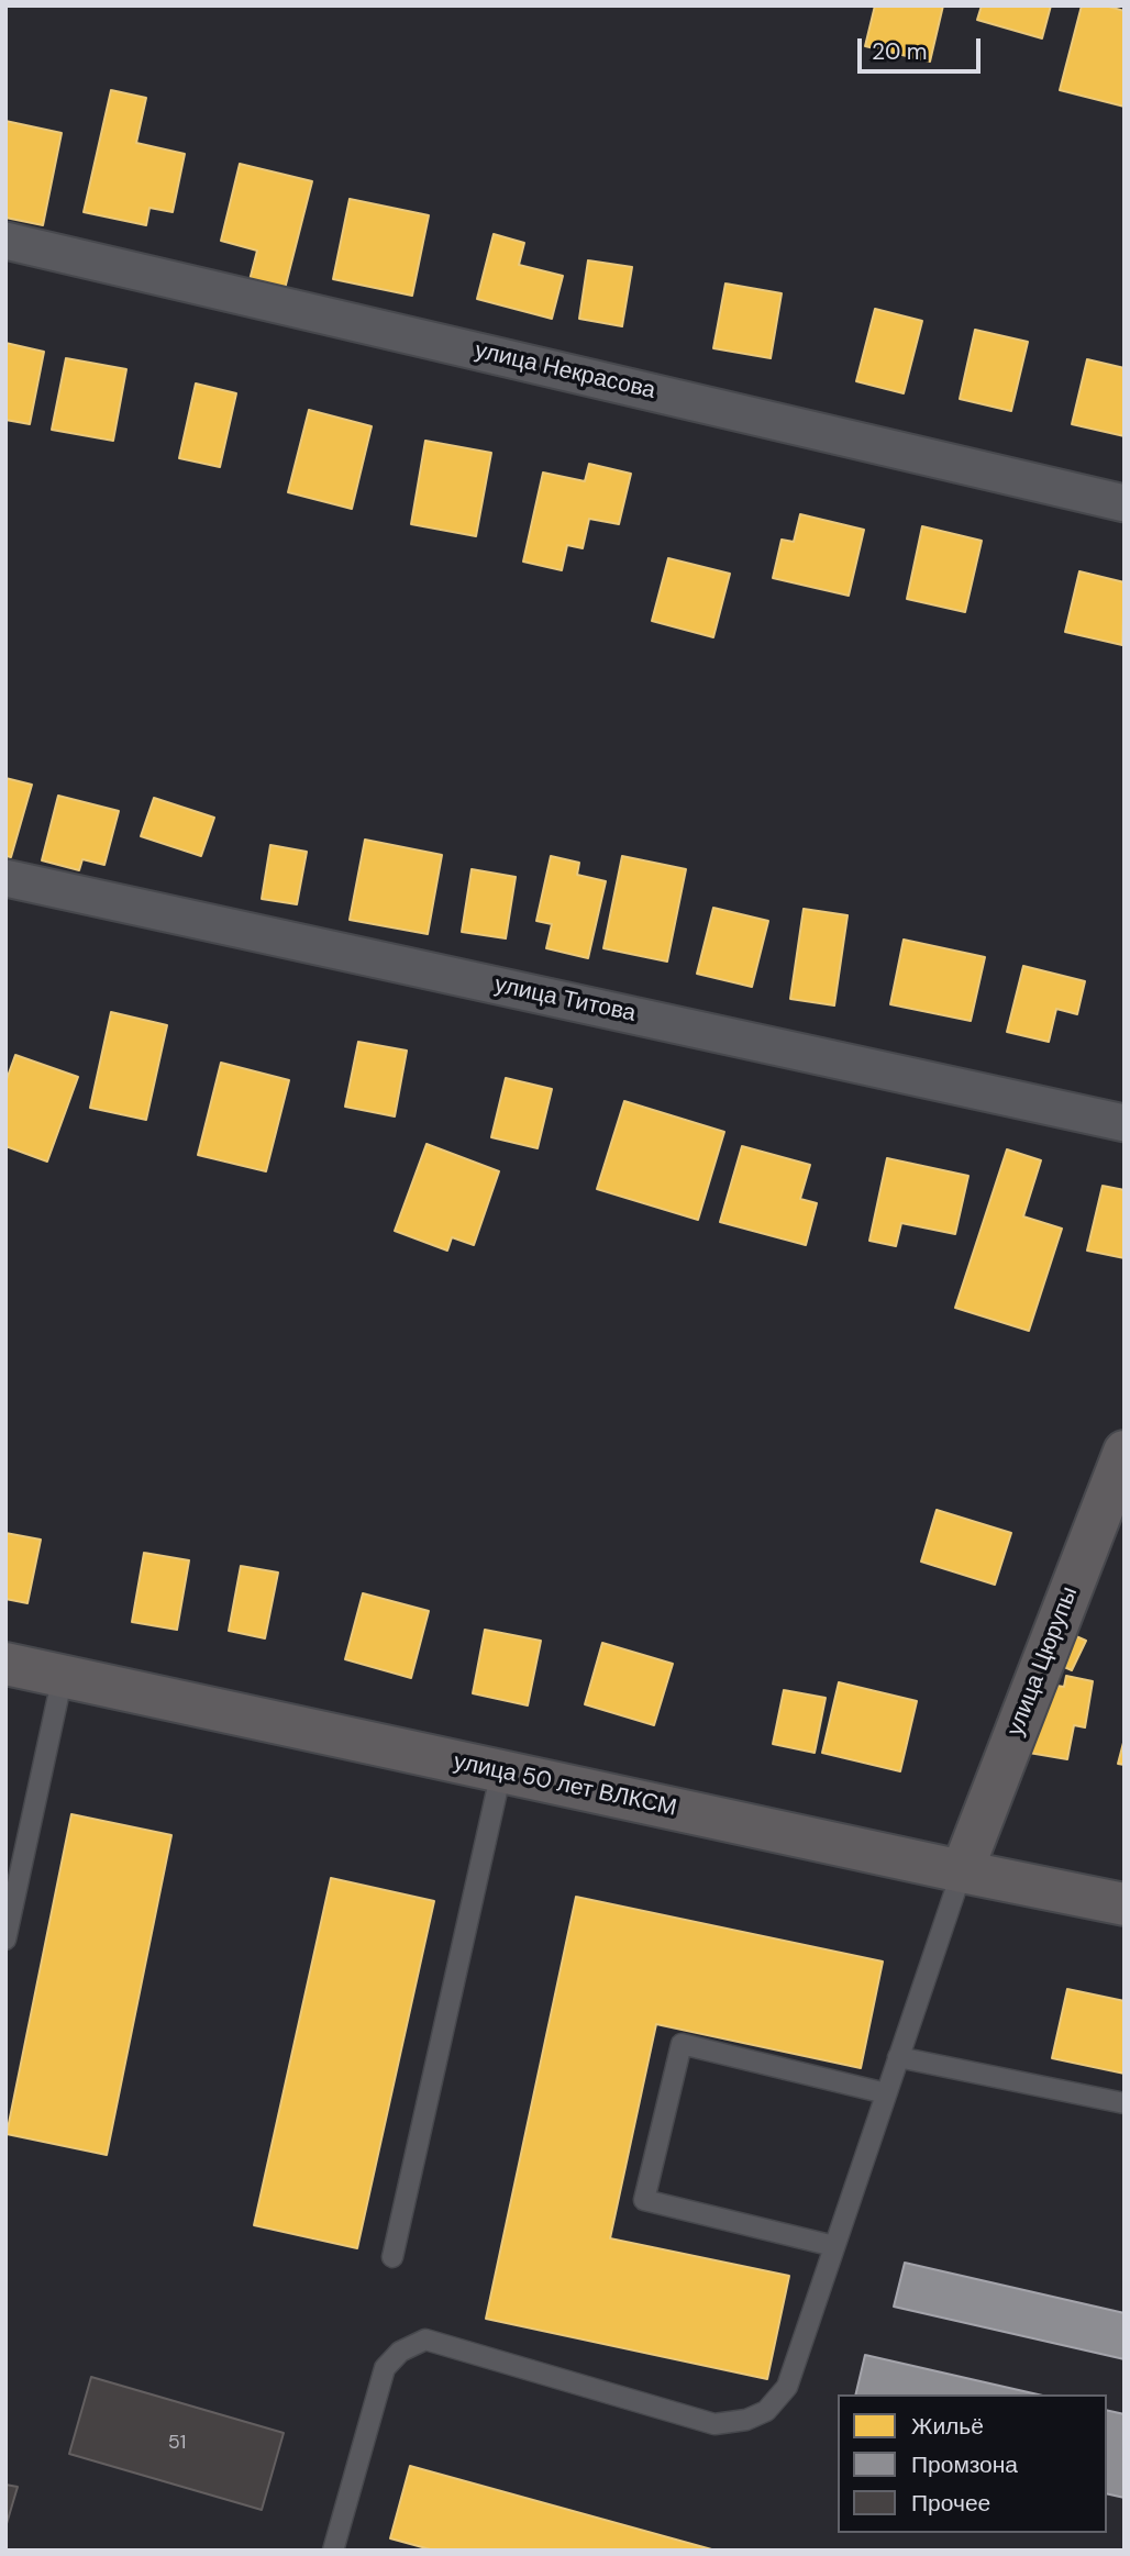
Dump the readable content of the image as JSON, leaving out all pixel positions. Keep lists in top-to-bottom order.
{
  "streets": {
    "street": [
      "улица Некрасова",
      "улица Титова",
      "улица Цюрупы",
      "улица 50 лет ВЛКСМ"
    ]
  },
  "crossings": [
    ["улица Цюрупы", "улица 50 лет ВЛКСМ"]
  ],
  "house_numbers": ["51"],
  "legend": ["Жильё", "Промзона", "Прочее"],
  "scale_bar": "20 m"
}
